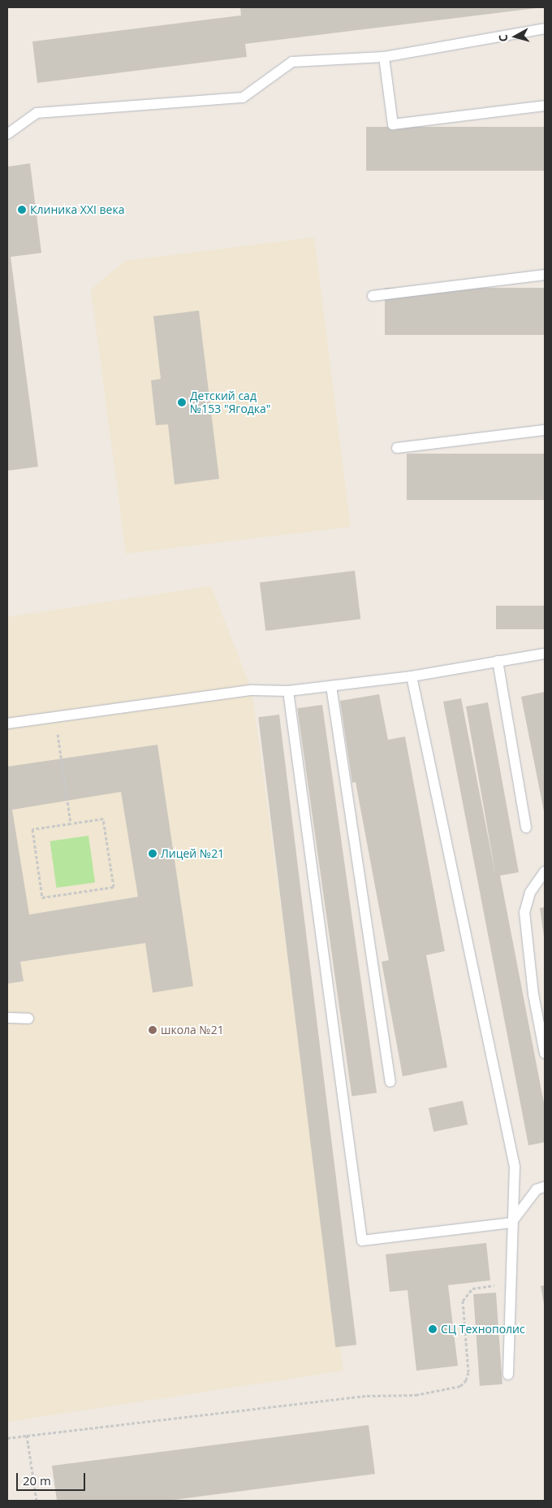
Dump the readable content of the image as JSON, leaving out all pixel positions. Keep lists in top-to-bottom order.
{
  "places": [
    "Клиника XXI века",
    "Детский сад №153 \"Ягодка\"",
    "Лицей №21",
    "школа №21",
    "СЦ Технополис"
  ],
  "scale_bar": "20 m",
  "north": "left"
}
